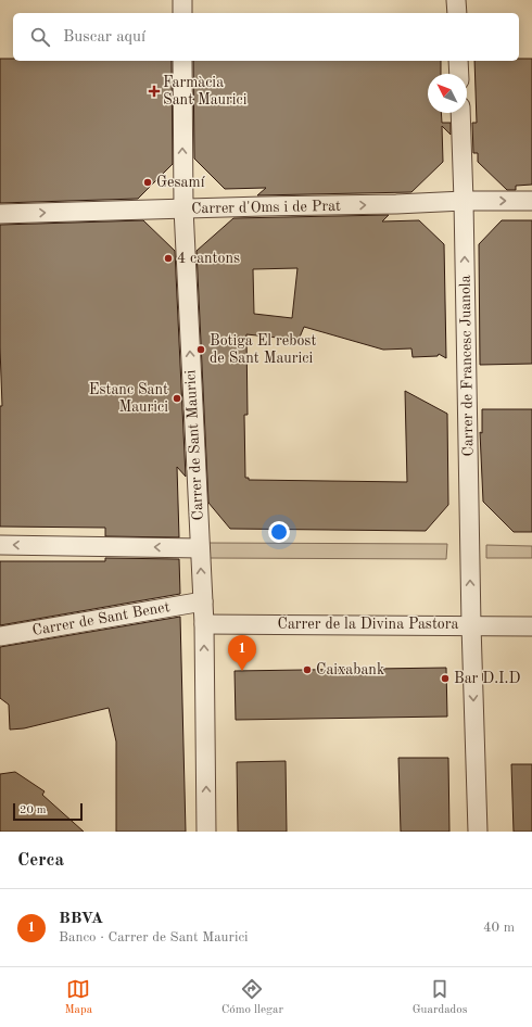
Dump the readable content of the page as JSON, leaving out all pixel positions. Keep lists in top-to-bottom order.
{
  "streets": {
    "street": [
      "Carrer d'Oms i de Prat",
      "Carrer de Francesc Juanola",
      "Carrer de Sant Maurici",
      "Carrer de Sant Benet",
      "Carrer de la Divina Pastora"
    ]
  },
  "crossings": [
    ["Carrer d'Oms i de Prat", "Carrer de Francesc Juanola"],
    ["Carrer d'Oms i de Prat", "Carrer de Sant Maurici"],
    ["Carrer de Francesc Juanola", "Carrer de la Divina Pastora"],
    ["Carrer de Sant Maurici", "Carrer de Sant Benet"],
    ["Carrer de Sant Maurici", "Carrer de la Divina Pastora"]
  ],
  "one_way": ["Carrer d'Oms i de Prat", "Carrer de Sant Maurici"],
  "places": {
    "health": ["Farmàcia Sant Maurici"],
    "other": [
      "Gesamí",
      "4 cantons",
      "Botiga El rebost de Sant Maurici",
      "Estanc Sant Maurici",
      "Caixabank",
      "Bar D.I.D"
    ]
  },
  "scale_bar": "20 m",
  "north": "top left",
  "page": {
    "search": "Buscar aquí",
    "pins": "1",
    "scale": "20 m",
    "heading": "Cerca",
    "list": [
      {
        "mark": "1",
        "name": "BBVA",
        "note": "Banco · Carrer de Sant Maurici",
        "value": "40 m"
      }
    ],
    "nav": ["Mapa", "Cómo llegar", "Guardados"]
  }
}
